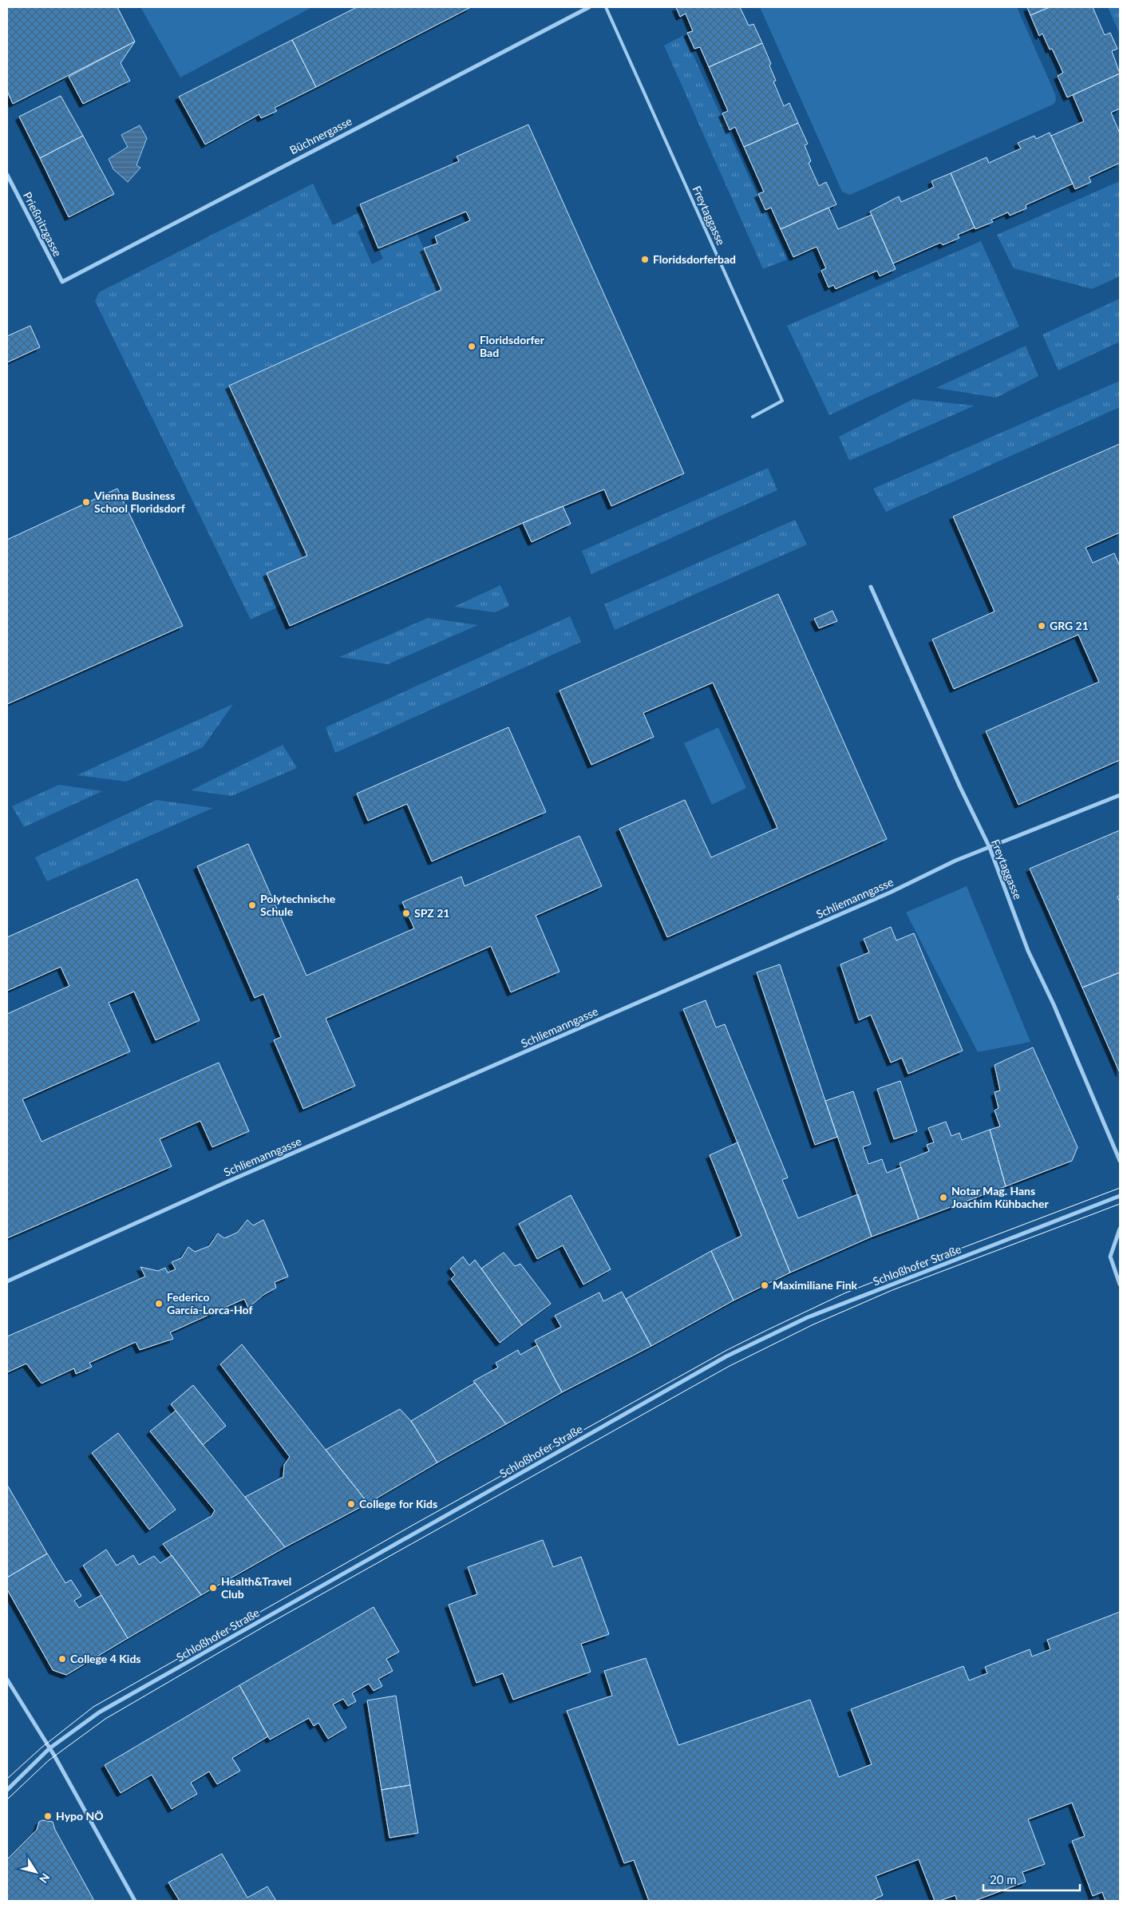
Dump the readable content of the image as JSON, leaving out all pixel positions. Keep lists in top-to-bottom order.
{
  "streets": {
    "street": [
      "Büchnergasse",
      "Freytaggasse",
      "Prießnitzgasse",
      "Schliemanngasse",
      "Schloßhofer Straße"
    ]
  },
  "crossings": [
    ["Büchnergasse", "Prießnitzgasse"],
    ["Freytaggasse", "Schliemanngasse"]
  ],
  "places": [
    "Floridsdorferbad",
    "Floridsdorfer Bad",
    "Vienna Business School Floridsdorf",
    "GRG 21",
    "Polytechnische Schule",
    "SPZ 21",
    "Notar Mag. Hans Joachim Kühbacher",
    "Maximiliane Fink",
    "Federico García-Lorca-Hof",
    "College for Kids",
    "Health&Travel Club",
    "College 4 Kids",
    "Hypo NÖ"
  ],
  "scale_bar": "20 m",
  "north": "bottom right"
}
